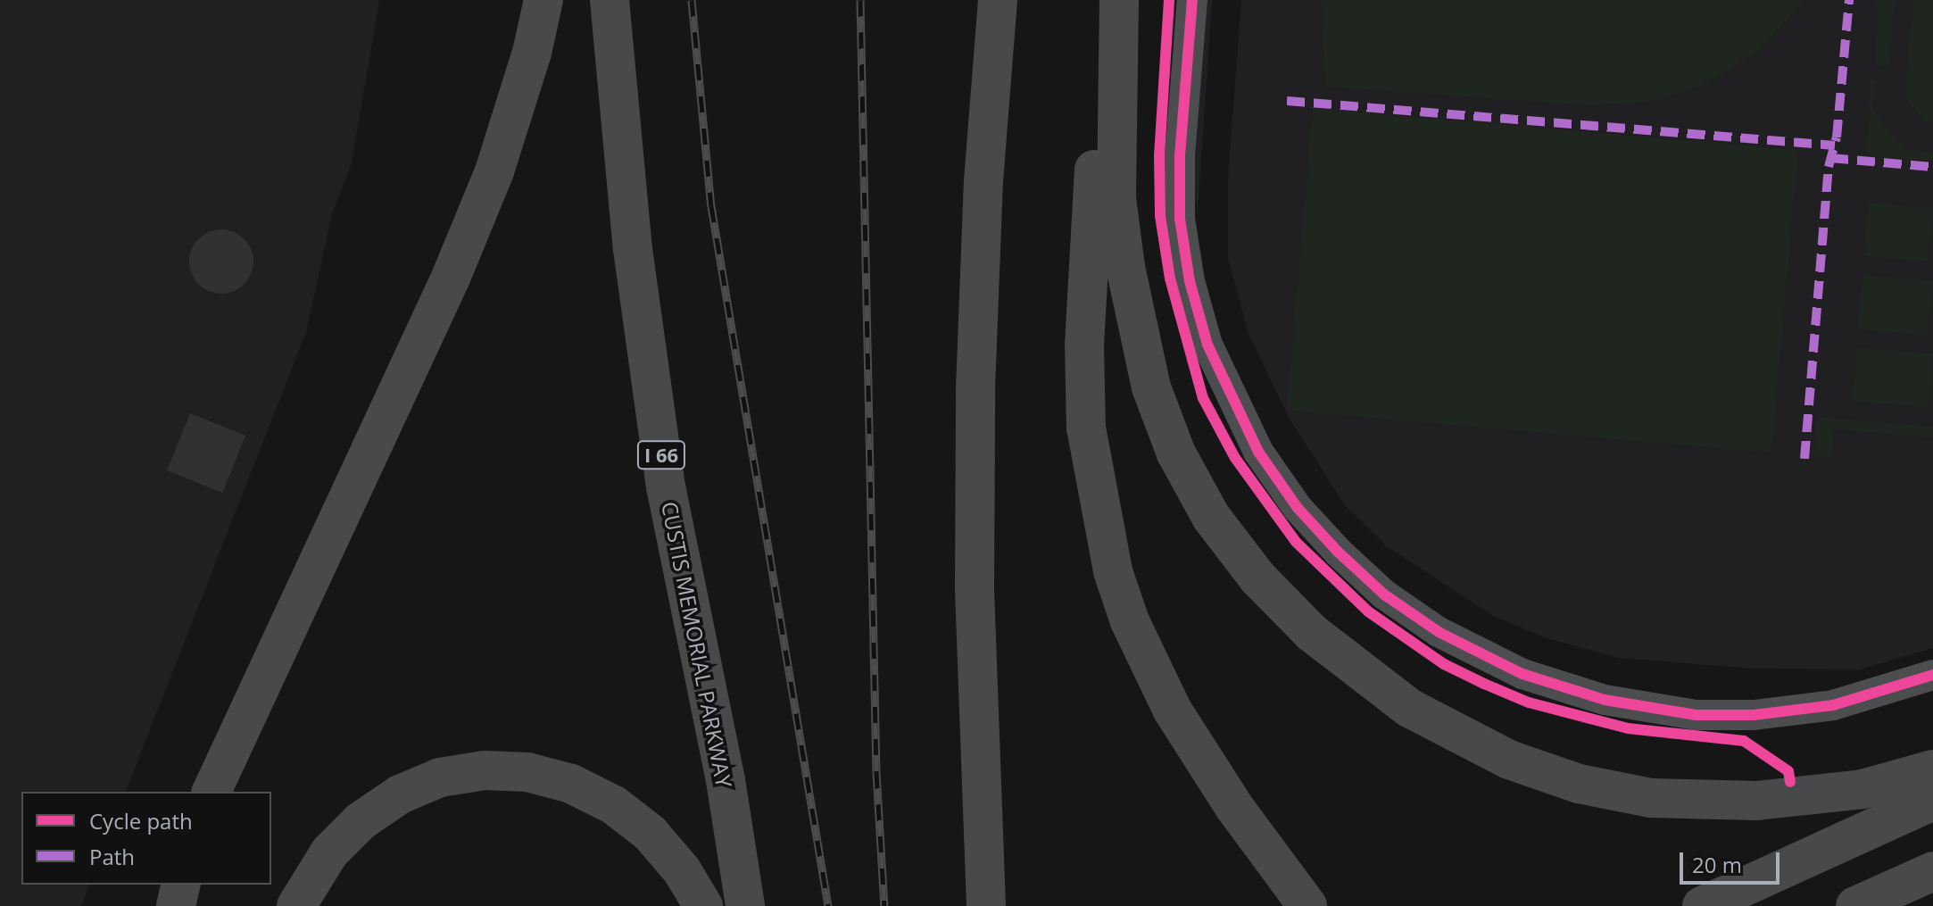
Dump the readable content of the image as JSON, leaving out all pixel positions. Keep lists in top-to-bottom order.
{
  "streets": {
    "main road": ["I 66", "CUSTIS MEMORIAL PARKWAY"]
  },
  "legend": ["Cycle path", "Path"],
  "scale_bar": "20 m"
}
